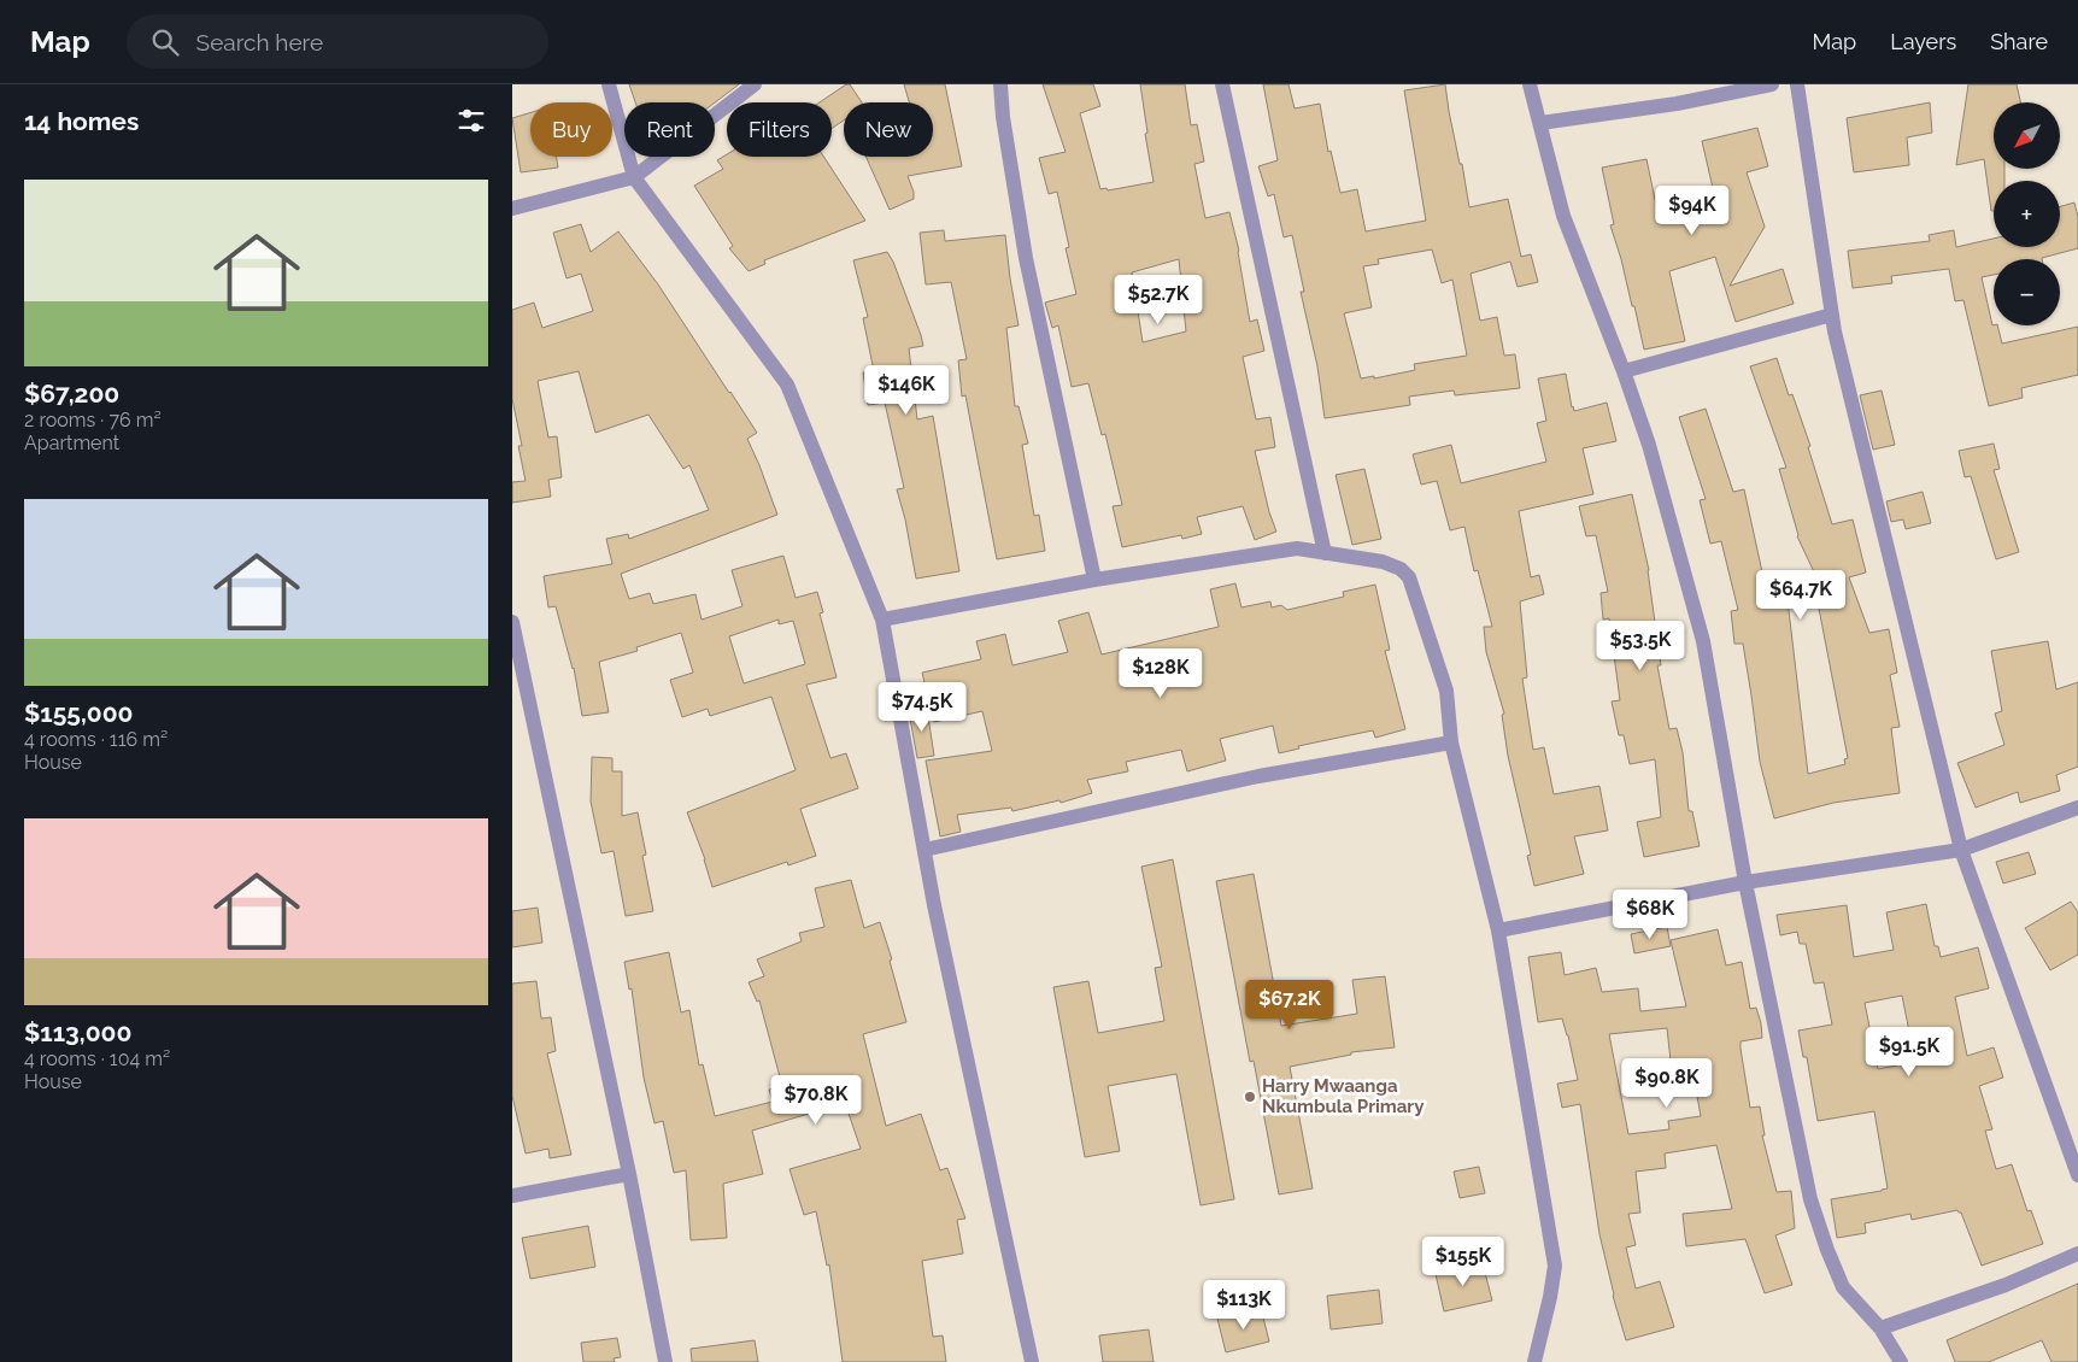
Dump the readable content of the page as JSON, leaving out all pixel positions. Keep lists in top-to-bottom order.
{
  "places": ["Harry Mwaanga Nkumbula Primary"],
  "north": "bottom left",
  "page": {
    "header": "Map",
    "search": "Search here",
    "nav": ["Map", "Layers", "Share"],
    "heading": "14 homes",
    "map_buttons": ["+", "−"],
    "chip": [
      "Buy",
      "Rent",
      "Filters",
      "New"
    ],
    "list": [
      {
        "name": "$67,200",
        "note": "2 rooms · 76 m² · Apartment"
      },
      {
        "name": "$155,000",
        "note": "4 rooms · 116 m² · House"
      },
      {
        "name": "$113,000",
        "note": "4 rooms · 104 m² · House"
      }
    ],
    "price": [
      "$94K",
      "$52.7K",
      "$146K",
      "$64.7K",
      "$53.5K",
      "$128K",
      "$74.5K",
      "$68K",
      "$67.2K",
      "$91.5K",
      "$90.8K",
      "$70.8K",
      "$155K",
      "$113K"
    ]
  }
}
